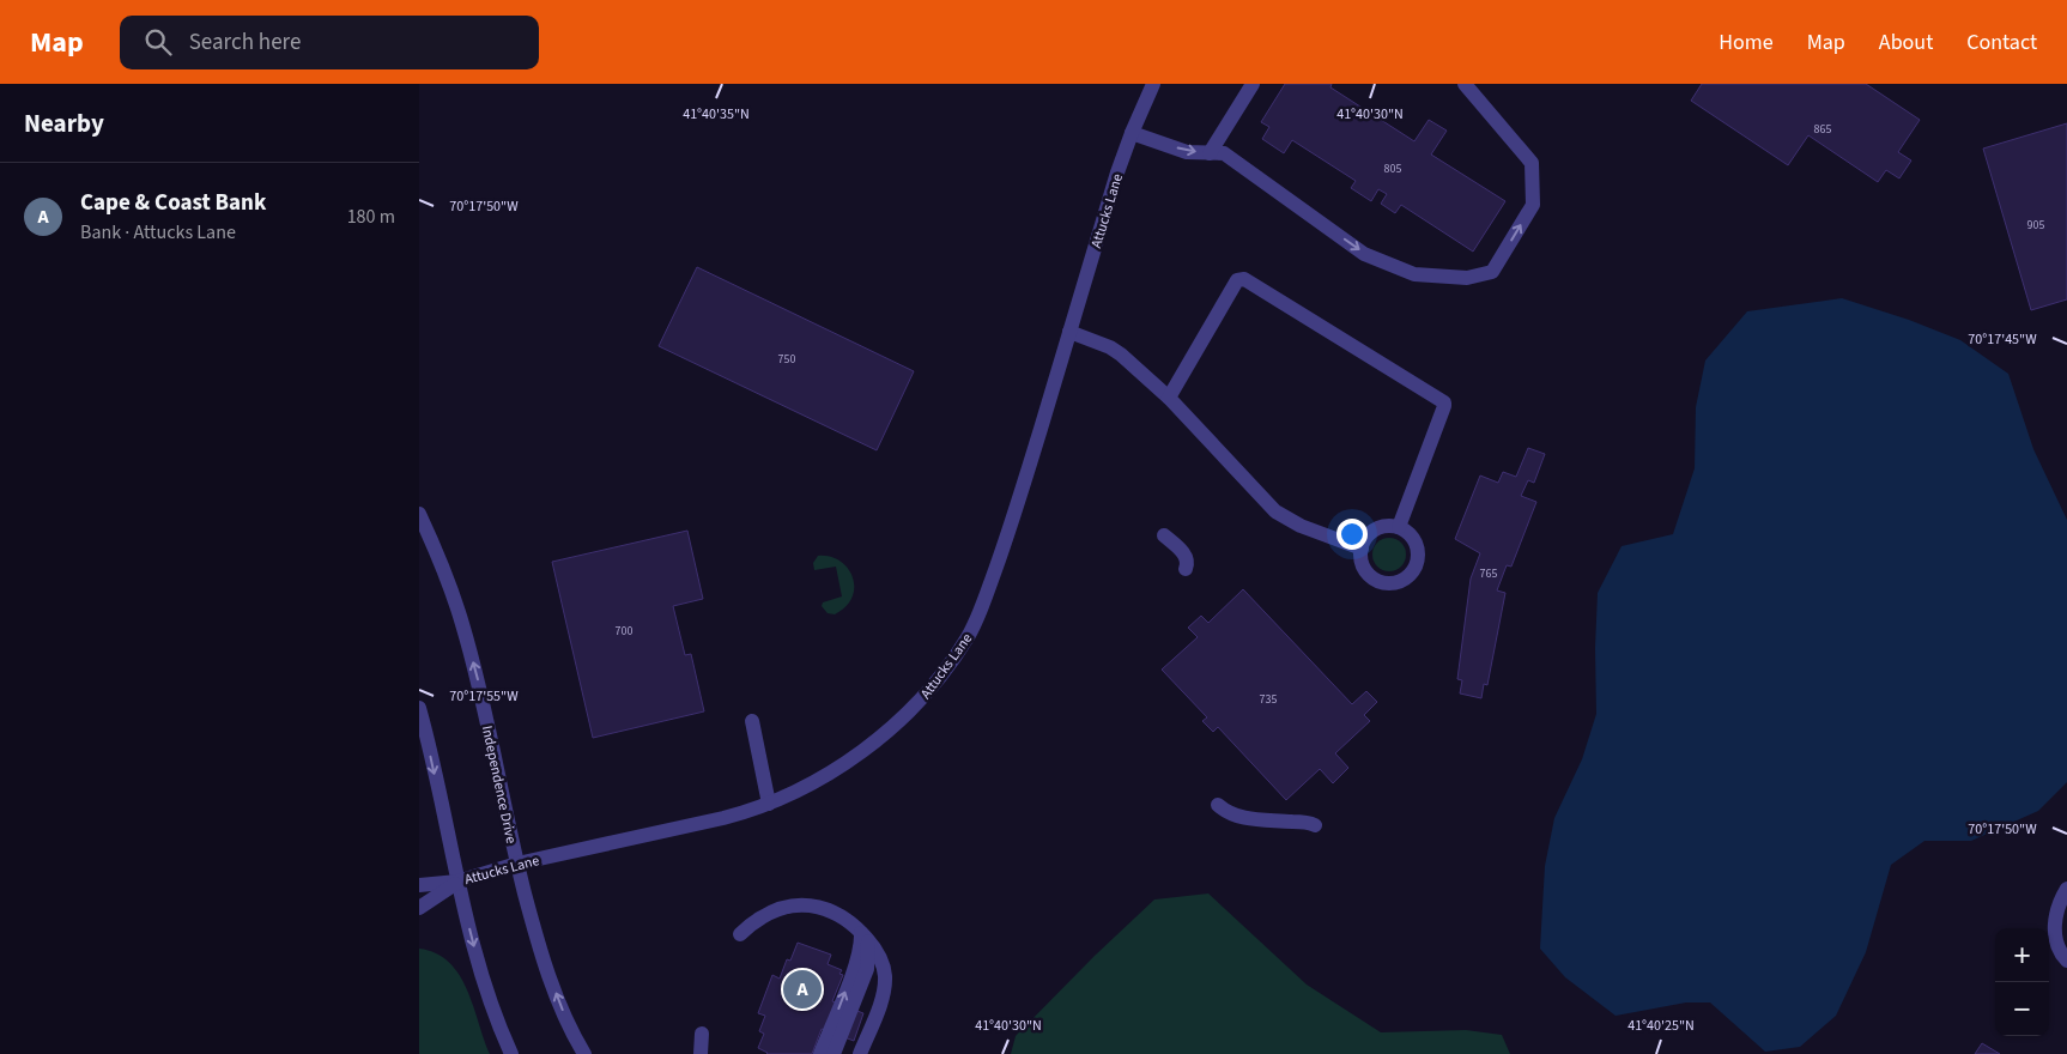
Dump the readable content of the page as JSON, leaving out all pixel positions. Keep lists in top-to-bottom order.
{
  "streets": {
    "street": ["Attucks Lane", "Independence Drive"]
  },
  "crossings": [
    ["Attucks Lane", "Independence Drive"]
  ],
  "house_numbers": [
    "865",
    "805",
    "905",
    "750",
    "765",
    "700",
    "735"
  ],
  "page": {
    "header": "Map",
    "search": "Search here",
    "nav": [
      "Home",
      "Map",
      "About",
      "Contact"
    ],
    "heading": "Nearby",
    "list": [
      {
        "mark": "A",
        "name": "Cape & Coast Bank",
        "note": "Bank · Attucks Lane",
        "value": "180 m"
      }
    ],
    "map_buttons": ["+", "−"],
    "pins": "A"
  },
  "coordinates": [
    "41°40'35\"N",
    "41°40'30\"N",
    "70°17'50\"W",
    "70°17'45\"W",
    "70°17'55\"W",
    "41°40'25\"N"
  ]
}
